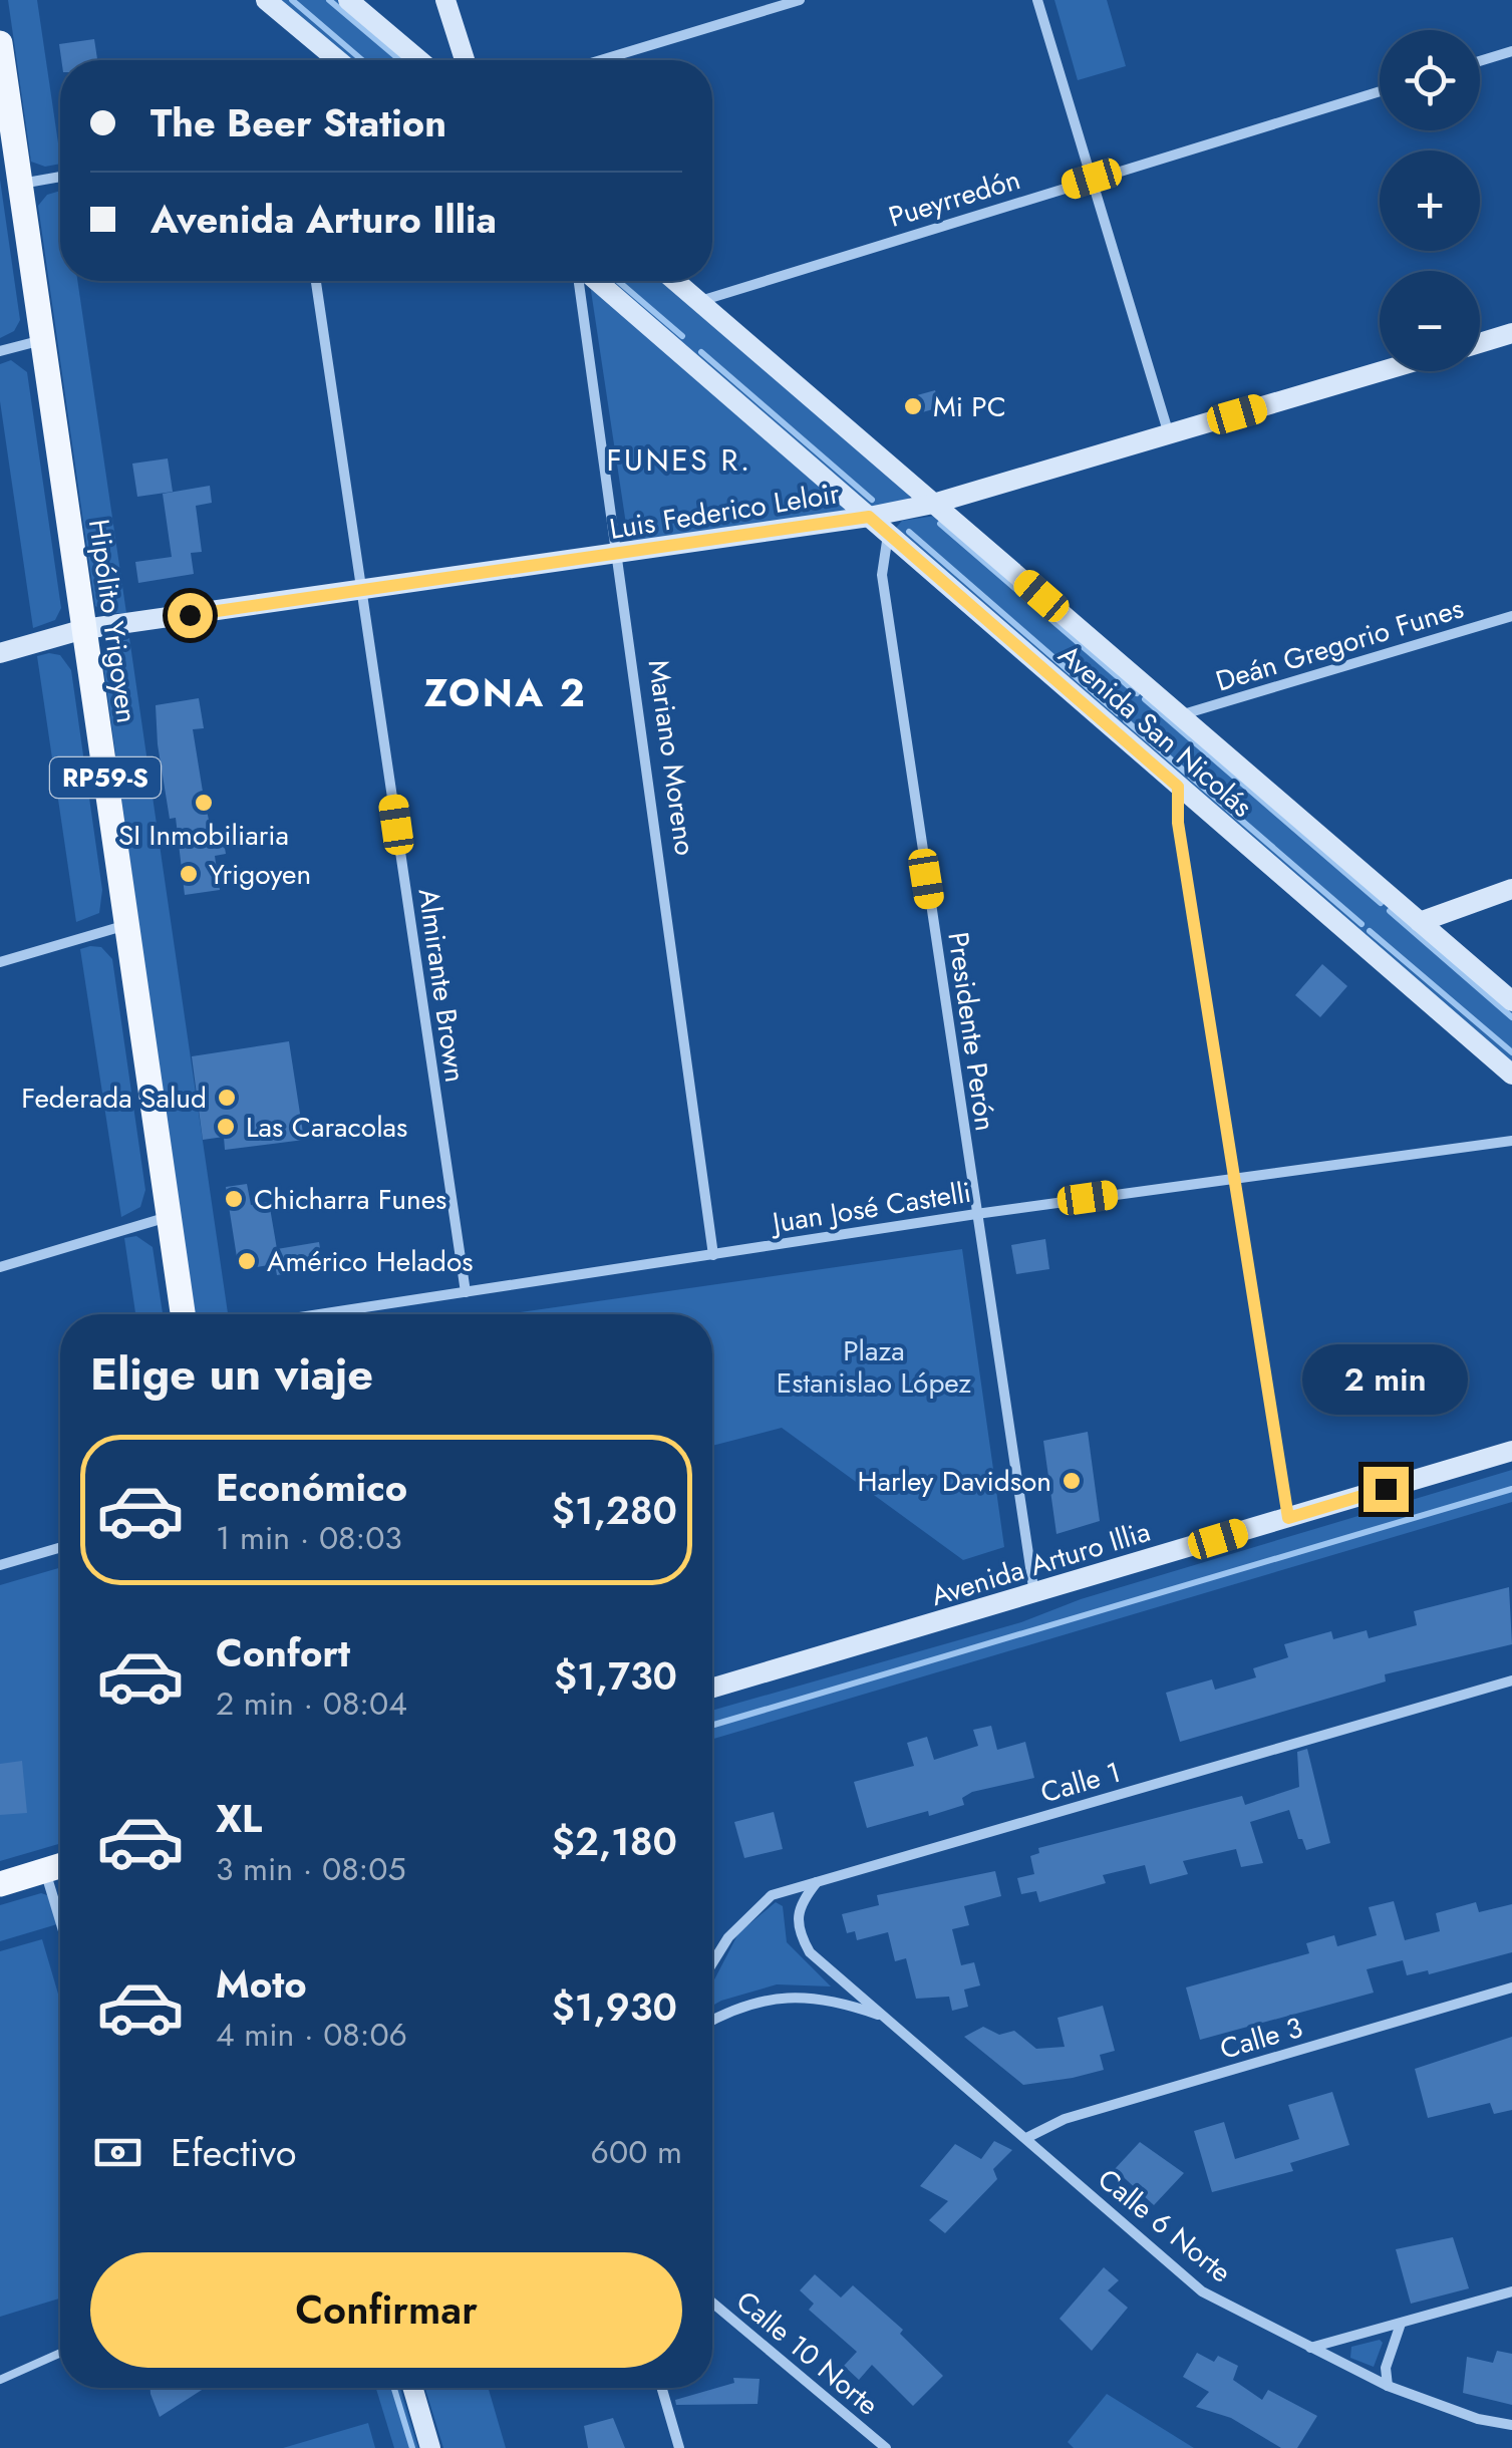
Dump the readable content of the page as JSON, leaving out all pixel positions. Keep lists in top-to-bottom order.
{
  "streets": {
    "main road": ["Hipólito Yrigoyen", "RP59-S"],
    "street": [
      "Pueyrredón",
      "Luis Federico Leloir",
      "Deán Gregorio Funes",
      "Avenida San Nicolás",
      "Mariano Moreno",
      "Almirante Brown",
      "Presidente Perón",
      "Juan José Castelli",
      "Avenida Arturo Illia",
      "Calle 1",
      "Calle 3",
      "Calle 6 Norte",
      "Calle 10 Norte"
    ]
  },
  "crossings": [
    ["Pueyrredón", "Avenida San Nicolás"],
    ["Luis Federico Leloir", "Hipólito Yrigoyen"],
    ["Luis Federico Leloir", "Avenida San Nicolás"],
    ["Luis Federico Leloir", "Mariano Moreno"],
    ["Luis Federico Leloir", "Almirante Brown"],
    ["Deán Gregorio Funes", "Avenida San Nicolás"],
    ["Avenida San Nicolás", "Presidente Perón"],
    ["Mariano Moreno", "Juan José Castelli"],
    ["Almirante Brown", "Juan José Castelli"],
    ["Presidente Perón", "Juan José Castelli"],
    ["Presidente Perón", "Avenida Arturo Illia"],
    ["Calle 1", "Calle 6 Norte"],
    ["Calle 3", "Calle 6 Norte"]
  ],
  "districts": ["FUNES R.", "ZONA 2"],
  "parks": ["Plaza Estanislao López"],
  "places": [
    "Mi PC",
    "SI Inmobiliaria",
    "Yrigoyen",
    "Federada Salud",
    "Las Caracolas",
    "Chicharra Funes",
    "Américo Helados",
    "Harley Davidson"
  ],
  "page": {
    "map_buttons": ["+", "−"],
    "banner": ["The Beer Station", "Avenida Arturo Illia"],
    "heading": "Elige un viaje",
    "bubble": "2 min",
    "list": [
      {
        "name": "Económico",
        "note": "1 min · 08:03",
        "value": "$1,280"
      },
      {
        "name": "Confort",
        "note": "2 min · 08:04",
        "value": "$1,730"
      },
      {
        "name": "XL",
        "note": "3 min · 08:05",
        "value": "$2,180"
      },
      {
        "name": "Moto",
        "note": "4 min · 08:06",
        "value": "$1,930"
      }
    ],
    "pay": ["Efectivo", "600 m"],
    "buttons": "Confirmar"
  }
}
